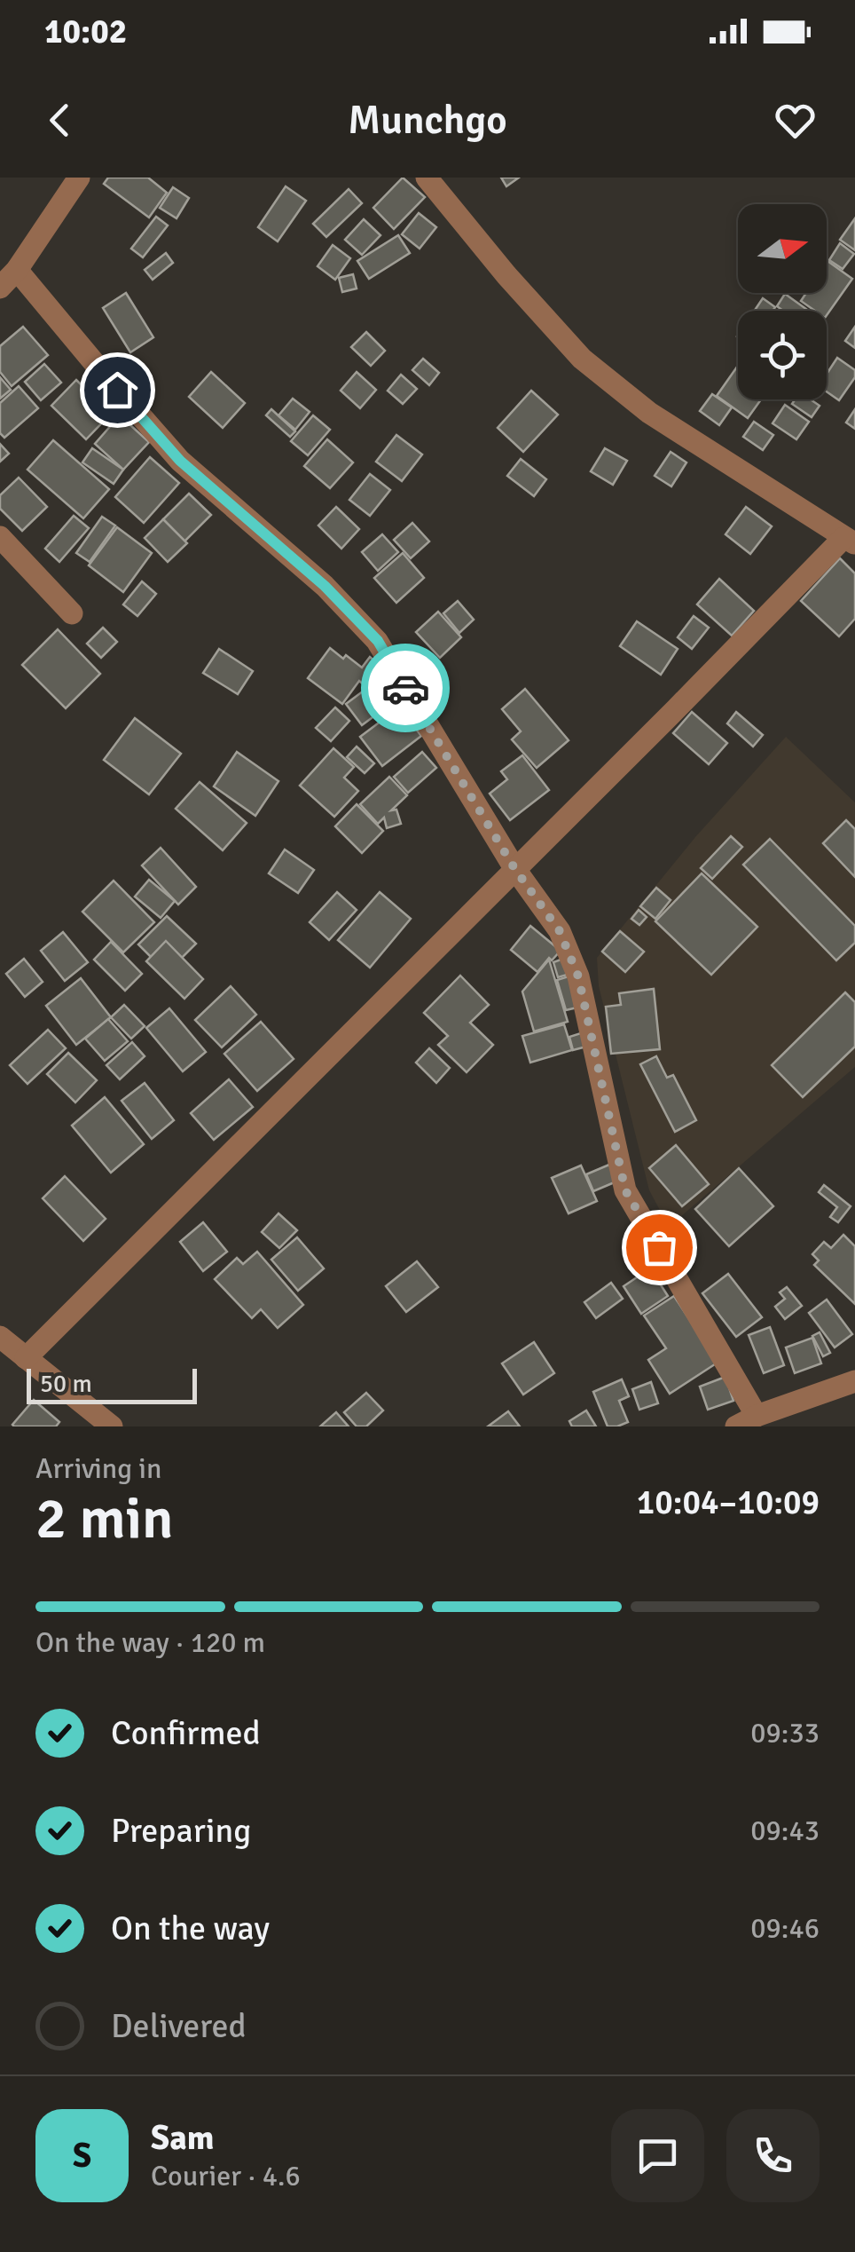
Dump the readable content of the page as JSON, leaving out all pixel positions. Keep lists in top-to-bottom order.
{
  "scale_bar": "50 m",
  "north": "right",
  "page": {
    "status": "10:02",
    "header": "Munchgo",
    "scale": "50 m",
    "heading": ["2 min", "Arriving in", "10:04–10:09"],
    "panel": ["Sam", "Courier · 4.6"],
    "bar": "On the way · 120 m",
    "list": [
      ["Confirmed", "09:33"],
      ["Preparing", "09:43"],
      ["On the way", "09:46"],
      "Delivered"
    ],
    "round": "S"
  }
}
